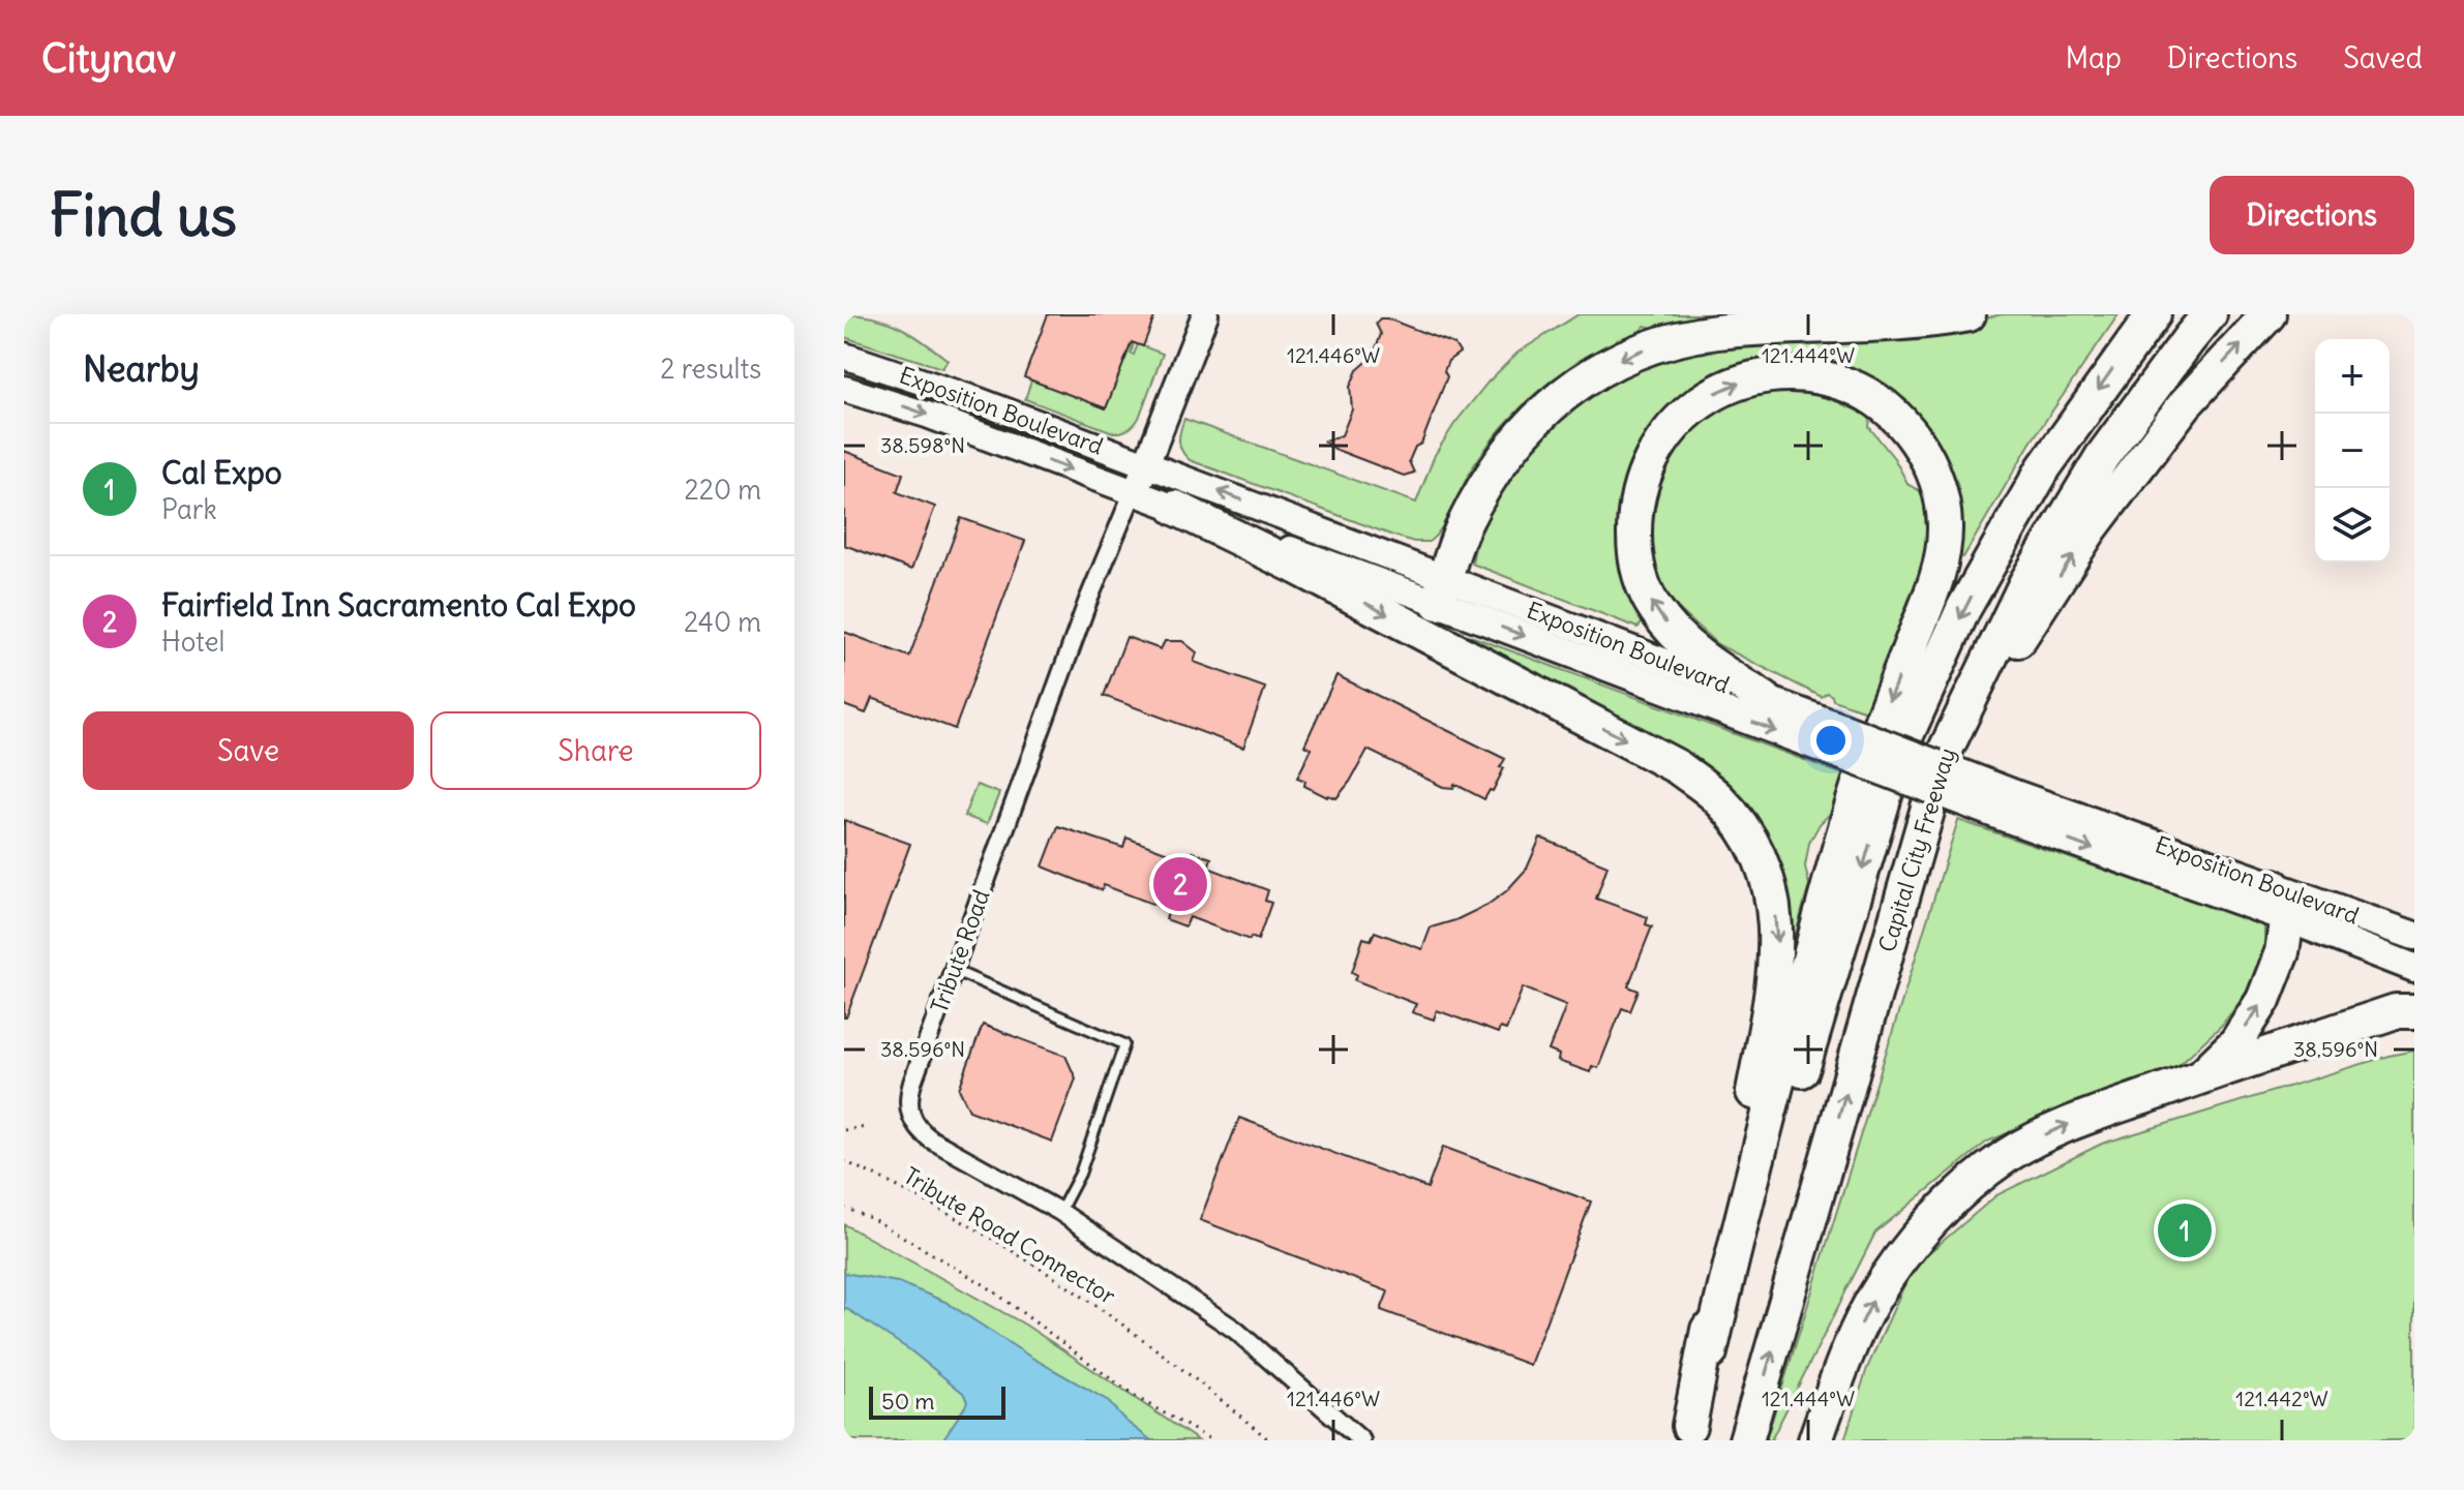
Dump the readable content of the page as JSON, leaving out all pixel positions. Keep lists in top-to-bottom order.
{
  "streets": {
    "highway": ["Capital City Freeway"],
    "main road": ["Exposition Boulevard", "Tribute Road"],
    "path": ["Tribute Road Connector"]
  },
  "crossings": [
    ["Exposition Boulevard", "Tribute Road"]
  ],
  "scale_bar": "50 m",
  "page": {
    "header": "Citynav",
    "nav": ["Map", "Directions", "Saved"],
    "buttons": [
      "Directions",
      ["Save", "Share"]
    ],
    "title": "Find us",
    "heading": ["Nearby", "2 results"],
    "map_buttons": ["+", "−"],
    "list": [
      {
        "mark": "1",
        "name": "Cal Expo",
        "note": "Park",
        "value": "220 m"
      },
      {
        "mark": "2",
        "name": "Fairfield Inn Sacramento Cal Expo",
        "note": "Hotel",
        "value": "240 m"
      }
    ],
    "pins": ["2", "1"],
    "scale": "50 m"
  },
  "coordinates": [
    "121.446°W",
    "121.444°W",
    "38.598°N",
    "38.596°N",
    "121.442°W"
  ]
}
